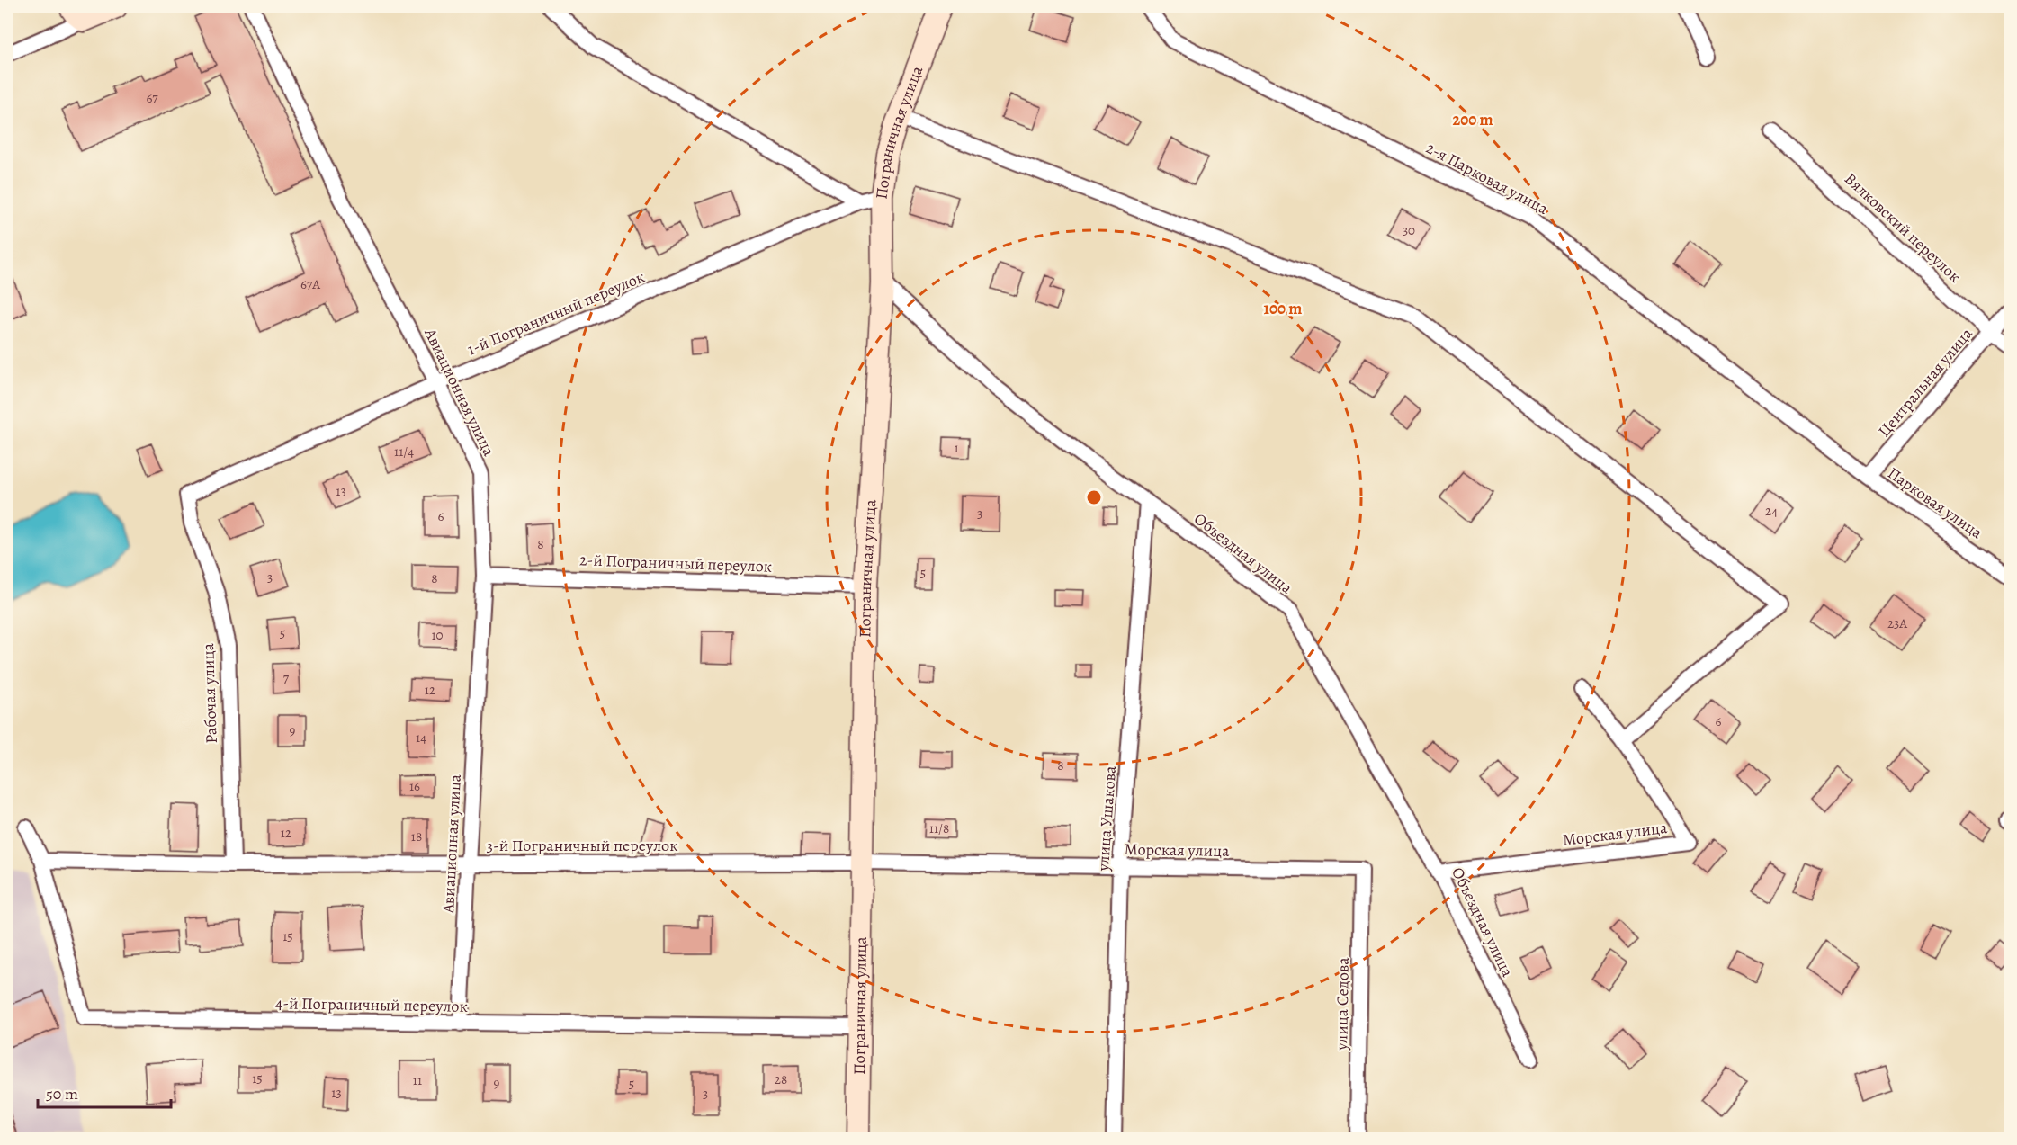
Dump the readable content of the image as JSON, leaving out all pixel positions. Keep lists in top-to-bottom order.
{
  "streets": {
    "street": [
      "Пограничная улица",
      "2-я Парковая улица",
      "Вялковский переулок",
      "1-й Пограничный переулок",
      "Центральная улица",
      "Авиационная улица",
      "Парковая улица",
      "Объездная улица",
      "2-й Пограничный переулок",
      "Рабочая улица",
      "улица Ушакова",
      "Морская улица",
      "3-й Пограничный переулок",
      "улица Седова",
      "4-й Пограничный переулок"
    ]
  },
  "crossings": [
    ["Пограничная улица", "1-й Пограничный переулок"],
    ["Пограничная улица", "Объездная улица"],
    ["Пограничная улица", "2-й Пограничный переулок"],
    ["Пограничная улица", "Морская улица"],
    ["Пограничная улица", "3-й Пограничный переулок"],
    ["Пограничная улица", "4-й Пограничный переулок"],
    ["2-я Парковая улица", "Центральная улица"],
    ["2-я Парковая улица", "Парковая улица"],
    ["Вялковский переулок", "Центральная улица"],
    ["1-й Пограничный переулок", "Авиационная улица"],
    ["1-й Пограничный переулок", "Рабочая улица"],
    ["Центральная улица", "Парковая улица"],
    ["Авиационная улица", "2-й Пограничный переулок"],
    ["Авиационная улица", "3-й Пограничный переулок"],
    ["Авиационная улица", "4-й Пограничный переулок"],
    ["Объездная улица", "улица Ушакова"],
    ["Объездная улица", "Морская улица"],
    ["Рабочая улица", "3-й Пограничный переулок"],
    ["улица Ушакова", "Морская улица"],
    ["Морская улица", "3-й Пограничный переулок"],
    ["Морская улица", "улица Седова"],
    ["3-й Пограничный переулок", "4-й Пограничный переулок"]
  ],
  "house_numbers": [
    "67",
    "30",
    "67А",
    "1",
    "11/4",
    "13",
    "24",
    "3",
    "6",
    "8",
    "5",
    "3",
    "8",
    "23А",
    "5",
    "10",
    "7",
    "12",
    "6",
    "9",
    "14",
    "8",
    "16",
    "11/8",
    "12",
    "18",
    "15",
    "15",
    "28",
    "11",
    "9",
    "5",
    "13",
    "3"
  ],
  "scale_bar": "50 m",
  "rings": ["200 m", "100 m"]
}
